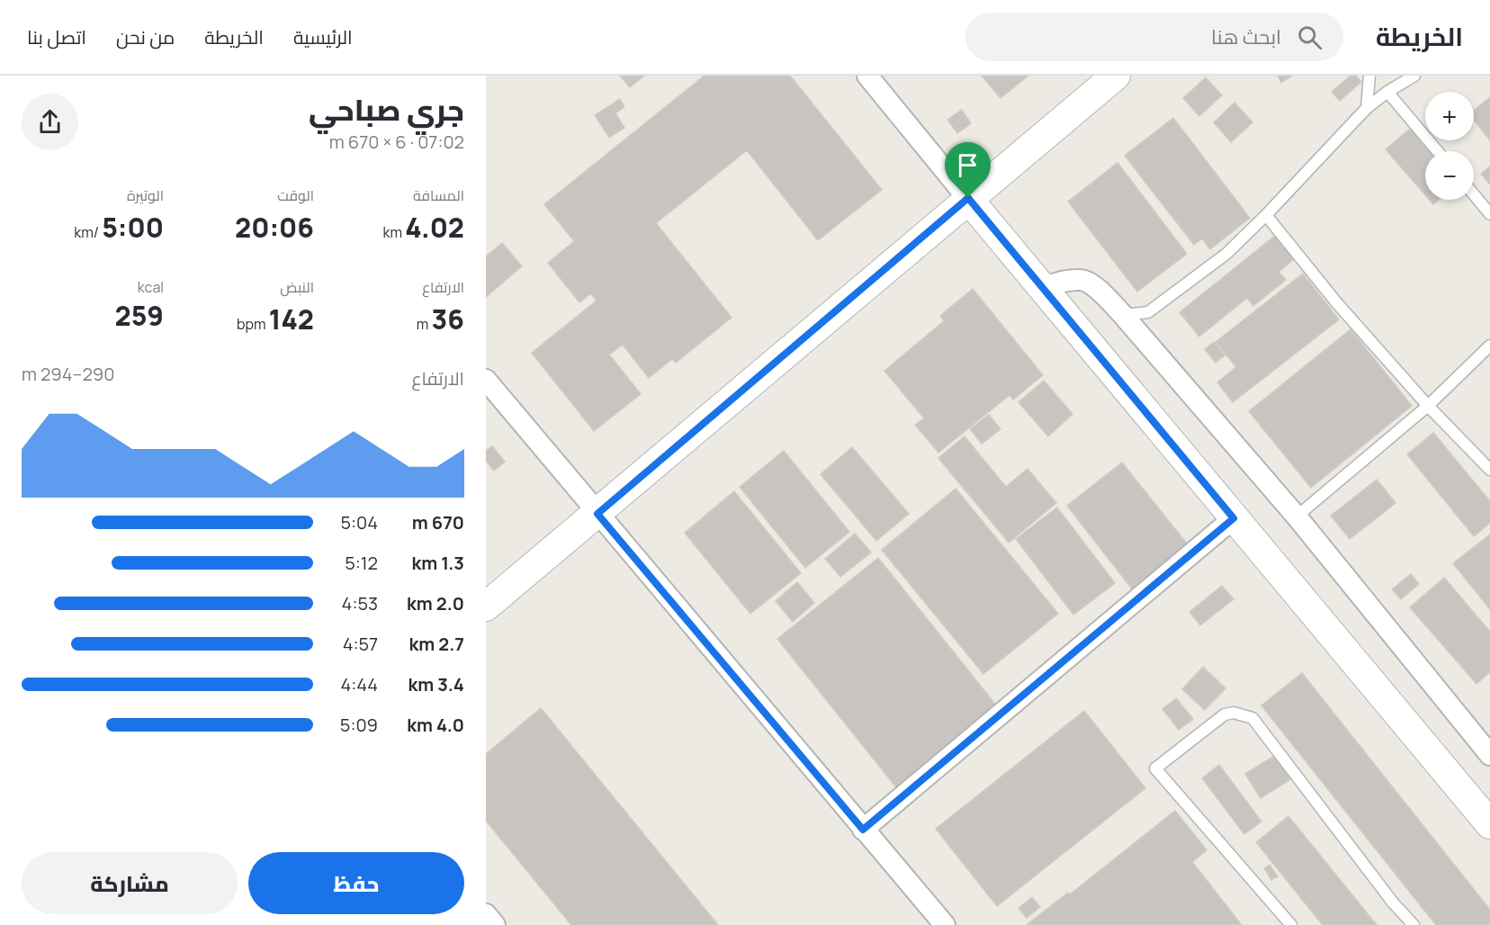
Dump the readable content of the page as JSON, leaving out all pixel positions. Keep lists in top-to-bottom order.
{
  "page": {
    "header": "الخريطة",
    "search": "ابحث هنا",
    "nav": [
      "الرئيسية",
      "الخريطة",
      "من نحن",
      "اتصل بنا"
    ],
    "heading": ["جري صباحي", "07:02 · 6 × 670 m"],
    "map_buttons": ["+", "−"],
    "stats": [
      ["المسافة", "4.02 km"],
      ["الوقت", "20:06"],
      ["الوتيرة", "5:00 /km"],
      ["الارتفاع", "36 m"],
      ["النبض", "142 bpm"],
      ["kcal", "259"]
    ],
    "chart": ["الارتفاع", "290–294 m"],
    "list": [
      {
        "name": "670 m",
        "note": "5:04"
      },
      {
        "name": "1.3 km",
        "note": "5:12"
      },
      {
        "name": "2.0 km",
        "note": "4:53"
      },
      {
        "name": "2.7 km",
        "note": "4:57"
      },
      {
        "name": "3.4 km",
        "note": "4:44"
      },
      {
        "name": "4.0 km",
        "note": "5:09"
      }
    ],
    "buttons": ["حفظ", "مشاركة"]
  }
}
